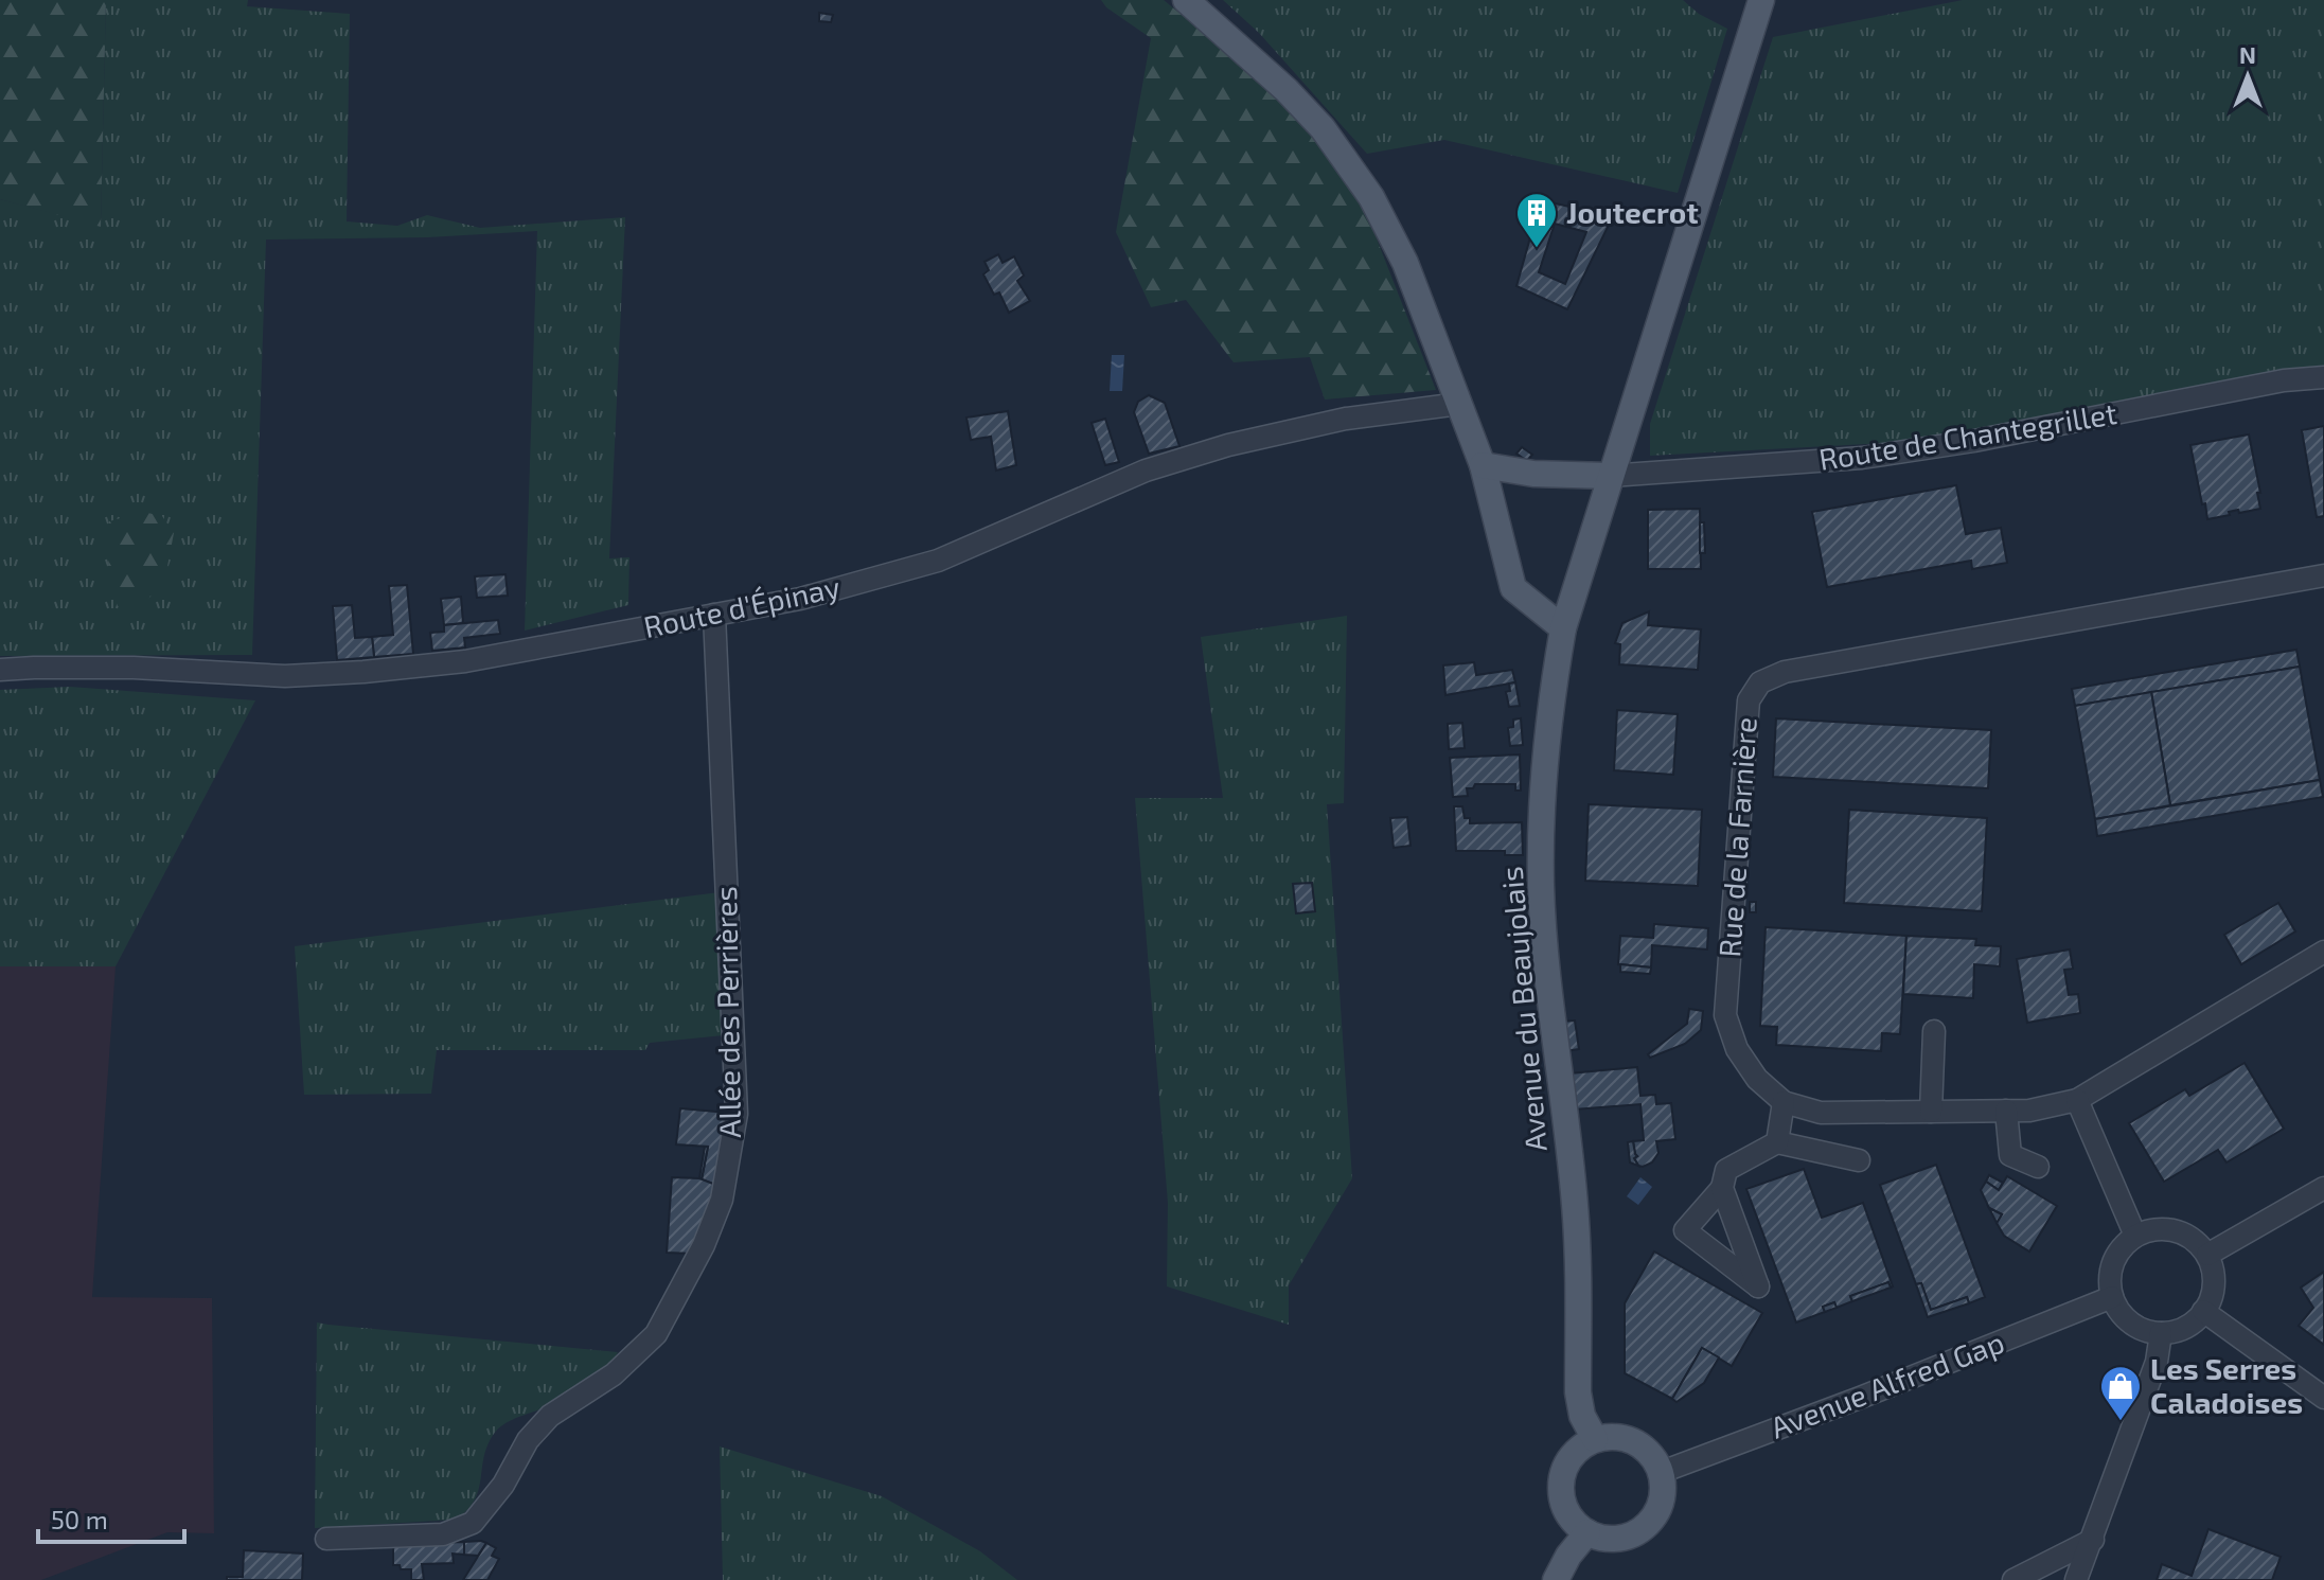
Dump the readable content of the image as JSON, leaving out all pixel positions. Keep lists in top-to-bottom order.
{
  "streets": {
    "main road": ["Avenue du Beaujolais"],
    "street": [
      "Route de Chantegrillet",
      "Route d'Épinay",
      "Rue de la Farnière",
      "Allée des Perrières",
      "Avenue Alfred Gap"
    ]
  },
  "crossings": [
    ["Route de Chantegrillet", "Avenue du Beaujolais"],
    ["Route d'Épinay", "Allée des Perrières"],
    ["Avenue du Beaujolais", "Avenue Alfred Gap"]
  ],
  "places": {
    "building": ["Joutecrot"],
    "shop": ["Les Serres Caladoises"]
  },
  "scale_bar": "50 m",
  "north": "top"
}
